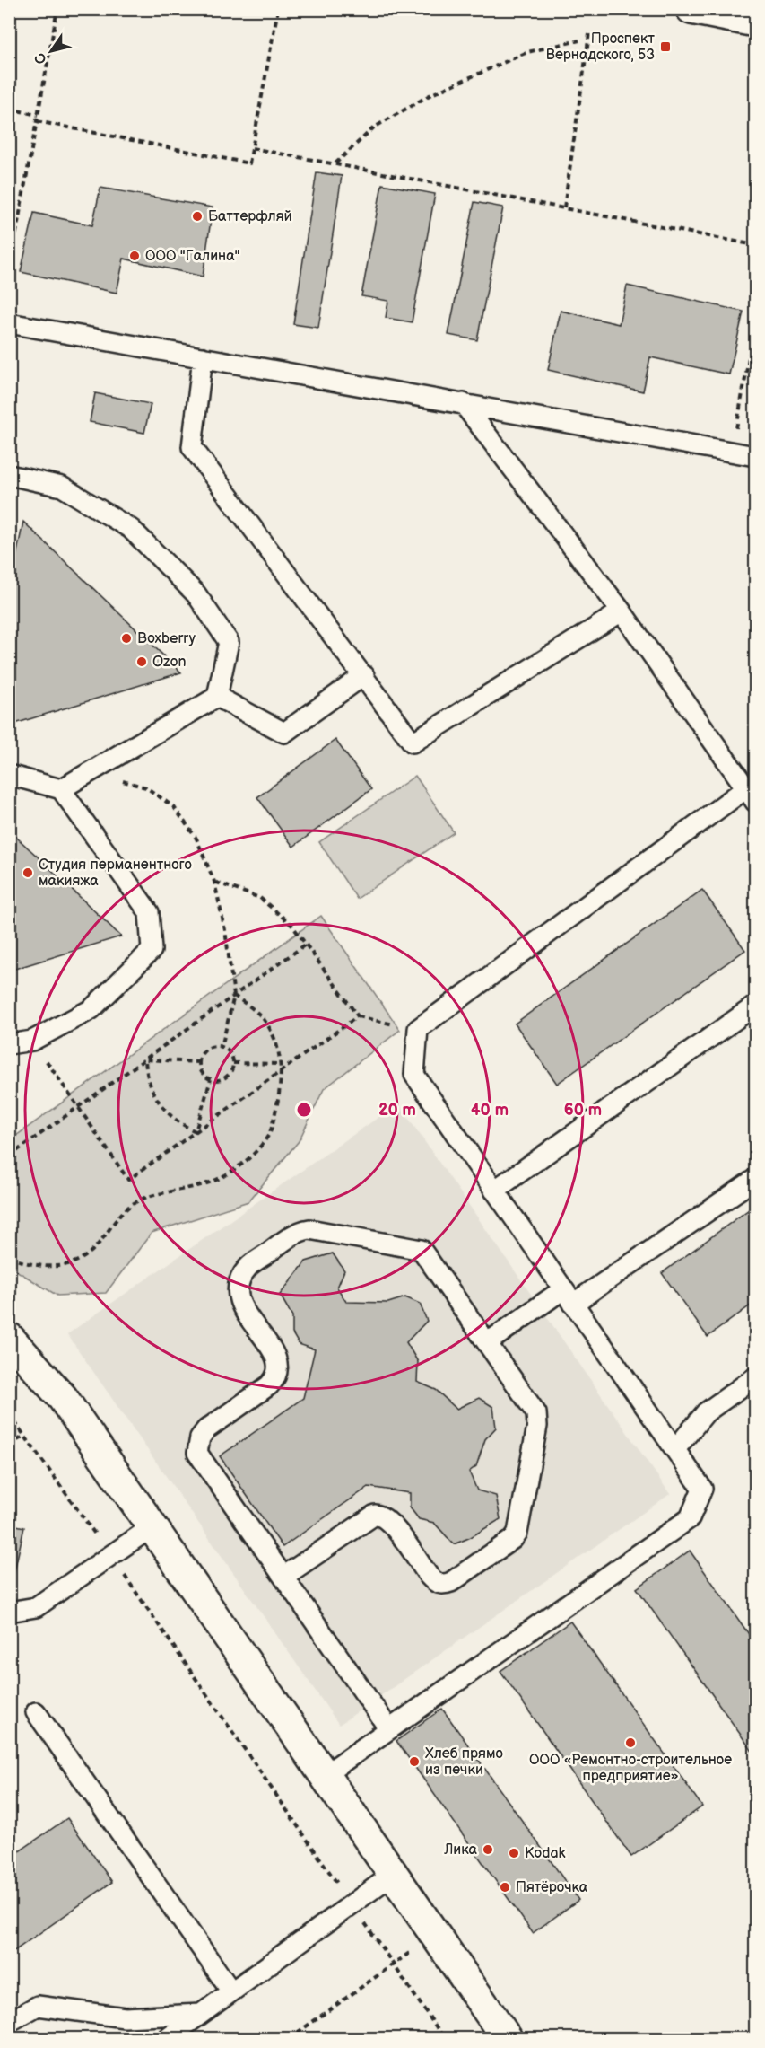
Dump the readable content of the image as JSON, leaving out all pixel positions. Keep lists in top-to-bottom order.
{
  "places": {
    "transit": ["Проспект Вернадского, 53"],
    "other": [
      "Баттерфляй",
      "ООО \"Галина\"",
      "Boxberry",
      "Ozon",
      "Студия перманентного макияжа",
      "ООО «Ремонтно-строительное предприятие»",
      "Хлеб прямо из печки",
      "Лика",
      "Kodak",
      "Пятёрочка"
    ]
  },
  "north": "bottom left",
  "rings": ["20 m", "40 m", "60 m"]
}
